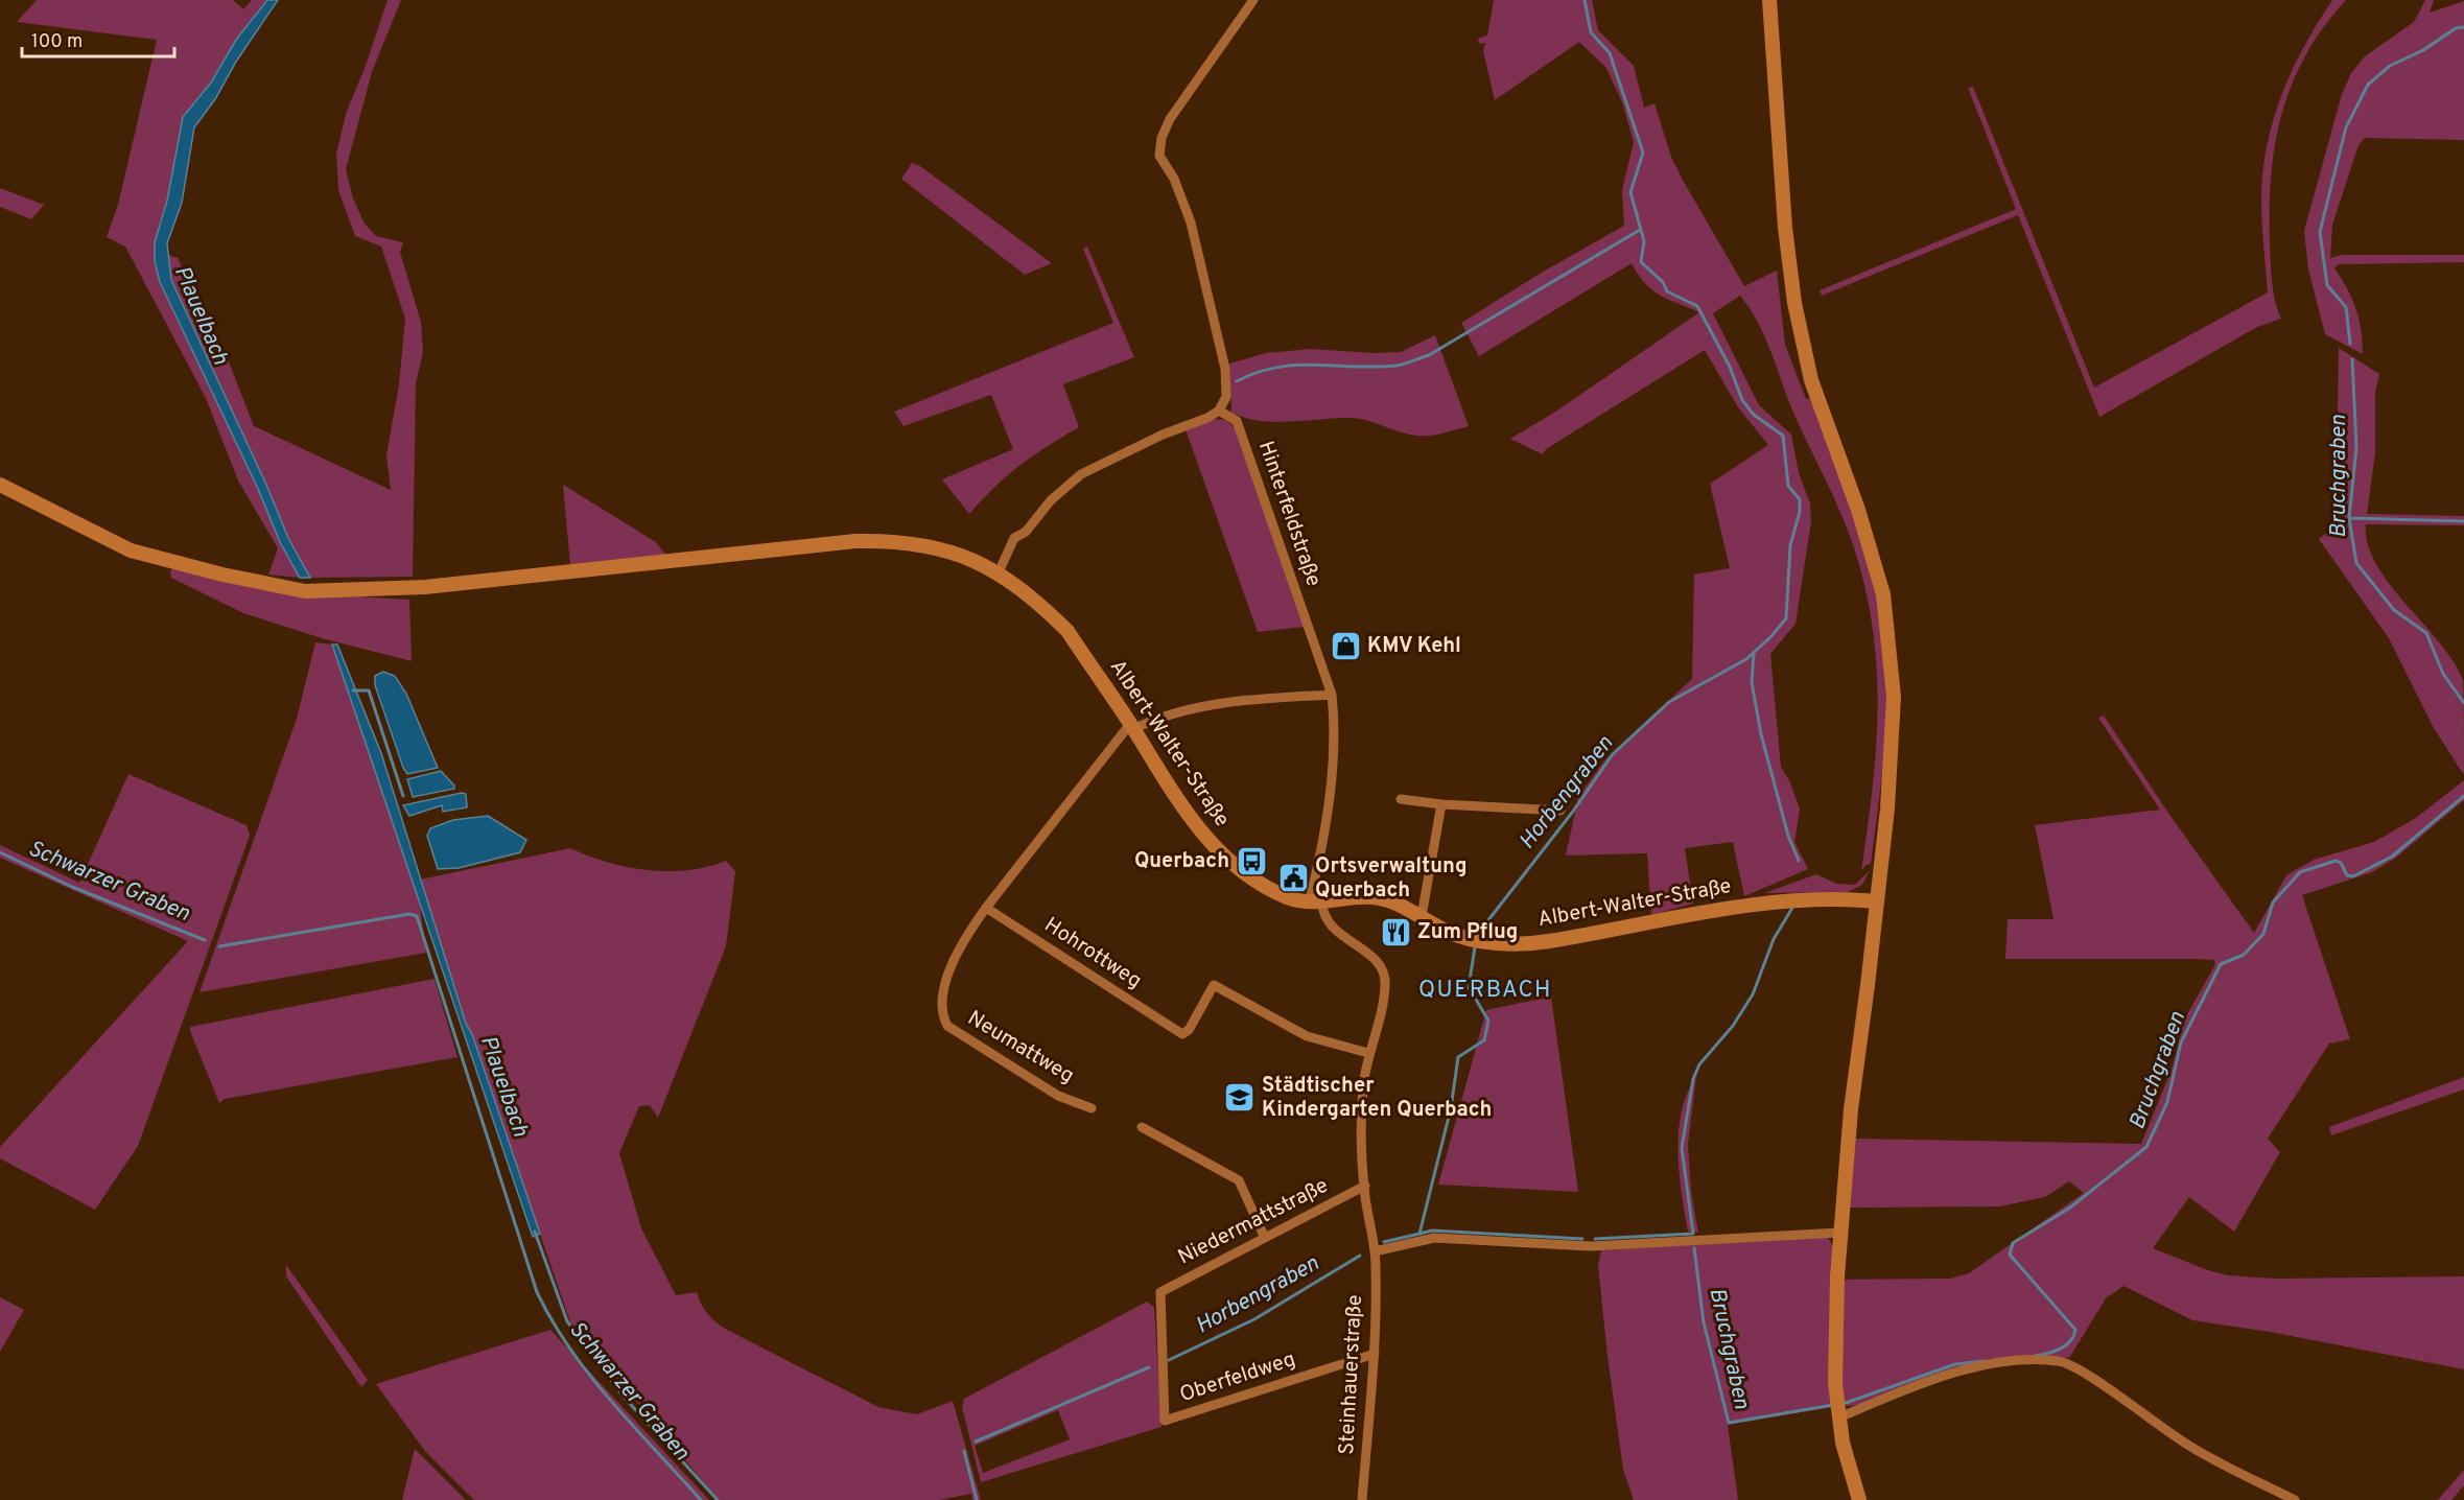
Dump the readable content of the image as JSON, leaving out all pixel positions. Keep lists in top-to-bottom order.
{
  "streets": {
    "street": [
      "Hinterfeldstraße",
      "Albert-Walter-Straße",
      "Hohrottweg",
      "Neumattweg",
      "Niedermattstraße",
      "Steinhauerstraße",
      "Oberfeldweg"
    ]
  },
  "crossings": [
    ["Hinterfeldstraße", "Albert-Walter-Straße"],
    ["Hinterfeldstraße", "Steinhauerstraße"],
    ["Albert-Walter-Straße", "Steinhauerstraße"],
    ["Hohrottweg", "Neumattweg"],
    ["Hohrottweg", "Steinhauerstraße"],
    ["Niedermattstraße", "Steinhauerstraße"],
    ["Niedermattstraße", "Oberfeldweg"],
    ["Steinhauerstraße", "Oberfeldweg"]
  ],
  "districts": ["QUERBACH"],
  "water": [
    "Plauelbach",
    "Bruchgraben",
    "Horbengraben",
    "Schwarzer Graben"
  ],
  "places": {
    "shop": ["KMV Kehl"],
    "bus stop": ["Querbach"],
    "public building": ["Ortsverwaltung Querbach"],
    "restaurant": ["Zum Pflug"],
    "school or university": ["Städtischer Kindergarten Querbach"]
  },
  "scale_bar": "100 m"
}
